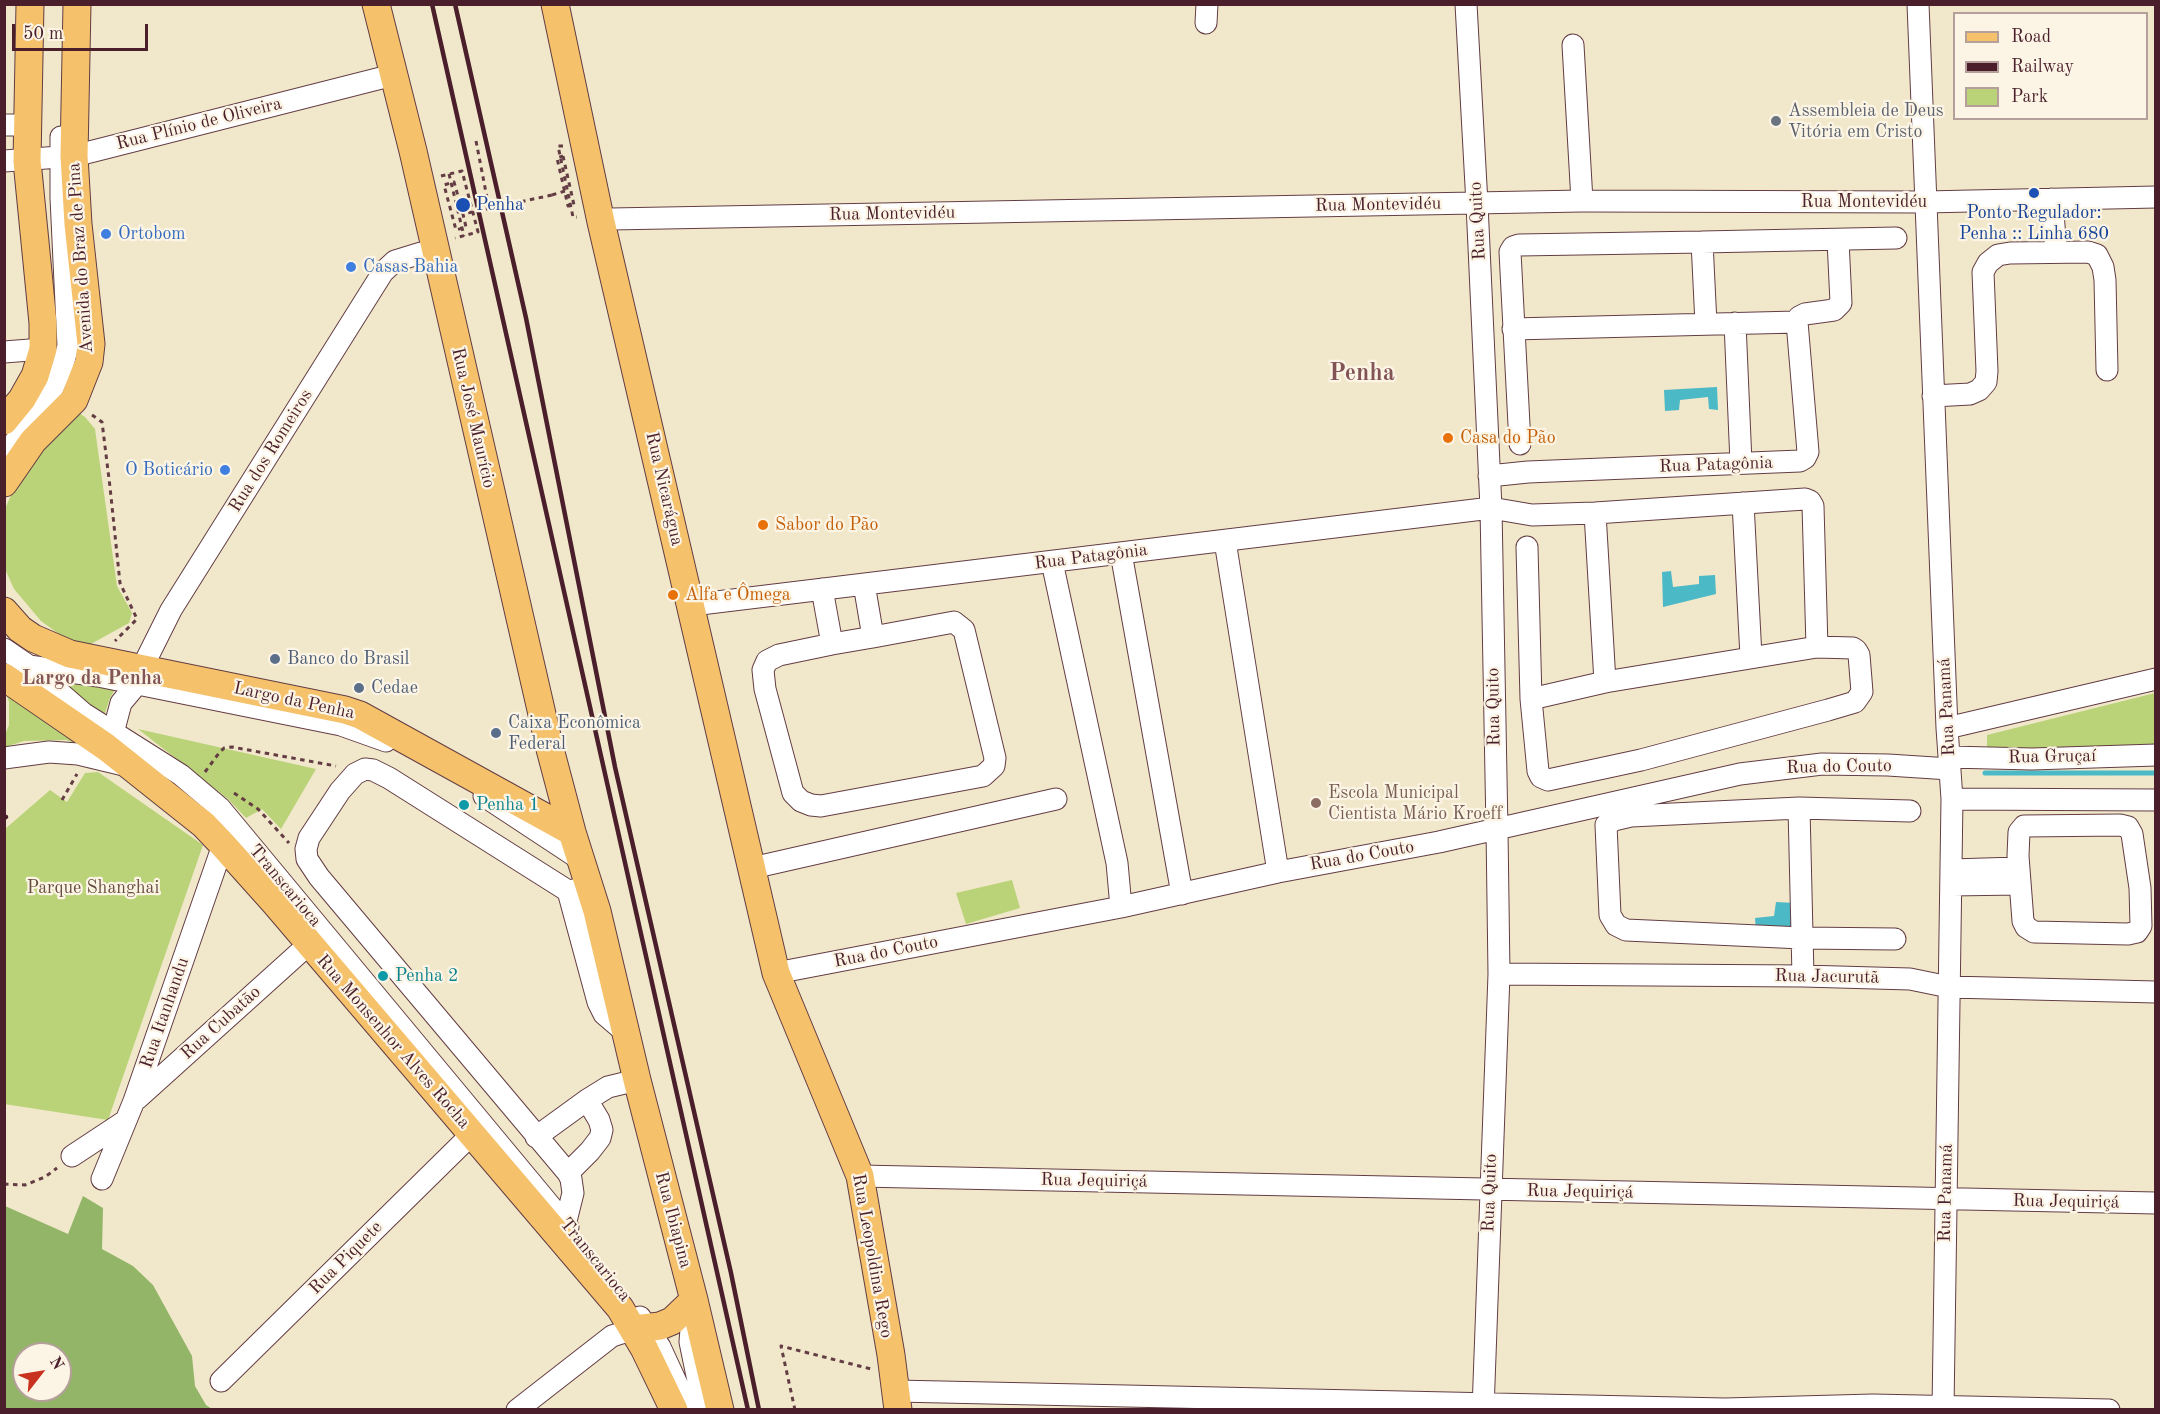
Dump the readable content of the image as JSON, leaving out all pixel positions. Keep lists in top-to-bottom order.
{
  "streets": {
    "main road": [
      "Avenida do Braz de Pina",
      "Rua José Maurício",
      "Rua Nicarágua",
      "Largo da Penha",
      "Rua Monsenhor Alves Rocha",
      "Rua Ibiapina",
      "Rua Leopoldina Rego"
    ],
    "street": [
      "Rua Plínio de Oliveira",
      "Rua Montevidéu",
      "Rua Quito",
      "Rua dos Romeiros",
      "Rua Patagônia",
      "Rua Panamá",
      "Rua Gruçaí",
      "Rua do Couto",
      "Transcarioca",
      "Rua Jacurutã",
      "Rua Itanhandu",
      "Rua Cubatão",
      "Rua Jequiriçá",
      "Rua Piquete"
    ]
  },
  "crossings": [
    ["Rua Plínio de Oliveira", "Avenida do Braz de Pina"],
    ["Rua Plínio de Oliveira", "Rua José Maurício"],
    ["Rua Montevidéu", "Rua Quito"],
    ["Rua Montevidéu", "Rua Nicarágua"],
    ["Rua Montevidéu", "Rua Panamá"],
    ["Rua Quito", "Rua Patagônia"],
    ["Rua Quito", "Rua do Couto"],
    ["Rua Quito", "Rua Jacurutã"],
    ["Rua Quito", "Rua Jequiriçá"],
    ["Rua José Maurício", "Largo da Penha"],
    ["Rua José Maurício", "Rua Ibiapina"],
    ["Rua dos Romeiros", "Largo da Penha"],
    ["Rua dos Romeiros", "Transcarioca"],
    ["Rua Patagônia", "Rua Nicarágua"],
    ["Rua Nicarágua", "Rua do Couto"],
    ["Rua Nicarágua", "Rua Leopoldina Rego"],
    ["Largo da Penha", "Transcarioca"],
    ["Largo da Penha", "Rua Ibiapina"],
    ["Rua Panamá", "Rua Gruçaí"],
    ["Rua Panamá", "Rua do Couto"],
    ["Rua Panamá", "Rua Jacurutã"],
    ["Rua Panamá", "Rua Jequiriçá"],
    ["Rua Gruçaí", "Rua do Couto"],
    ["Rua do Couto", "Rua Leopoldina Rego"],
    ["Transcarioca", "Rua Monsenhor Alves Rocha"],
    ["Transcarioca", "Rua Ibiapina"],
    ["Rua Itanhandu", "Rua Cubatão"],
    ["Rua Itanhandu", "Rua Monsenhor Alves Rocha"],
    ["Rua Cubatão", "Rua Monsenhor Alves Rocha"],
    ["Rua Monsenhor Alves Rocha", "Rua Piquete"],
    ["Rua Jequiriçá", "Rua Leopoldina Rego"]
  ],
  "districts": ["Penha", "Largo da Penha"],
  "parks": ["Parque Shanghai"],
  "places": [
    "Assembleia de Deus Vitória em Cristo",
    "Ponto Regulador: Penha :: Linha 680",
    "Penha",
    "Ortobom",
    "Casas Bahia",
    "Casa do Pão",
    "O Boticário",
    "Sabor do Pão",
    "Alfa e Ômega",
    "Banco do Brasil",
    "Cedae",
    "Caixa Econômica Federal",
    "Escola Municipal Cientista Mário Kroeff",
    "Penha 1",
    "Penha 2"
  ],
  "legend": ["Road", "Railway", "Park"],
  "scale_bar": "50 m",
  "north": "top right"
}
